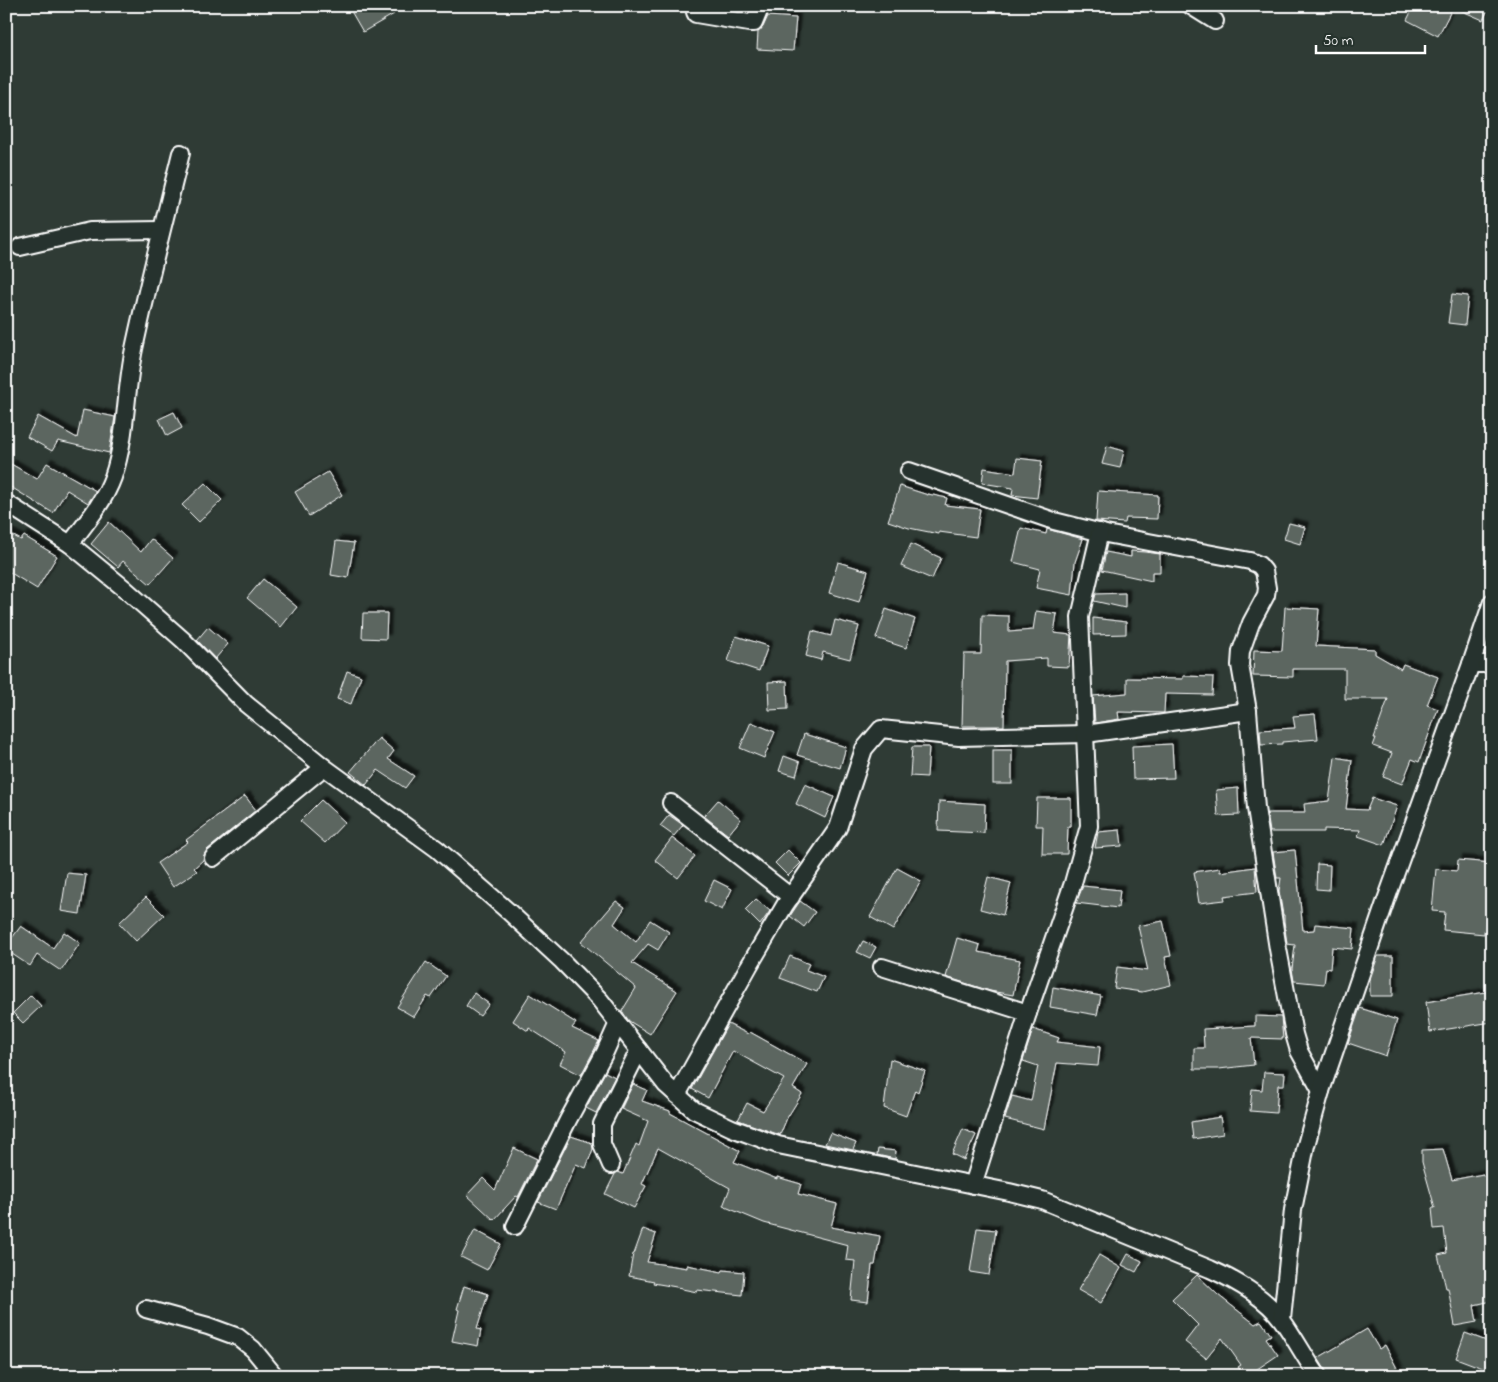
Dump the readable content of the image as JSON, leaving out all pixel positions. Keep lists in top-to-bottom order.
{
  "scale_bar": "50 m"
}
